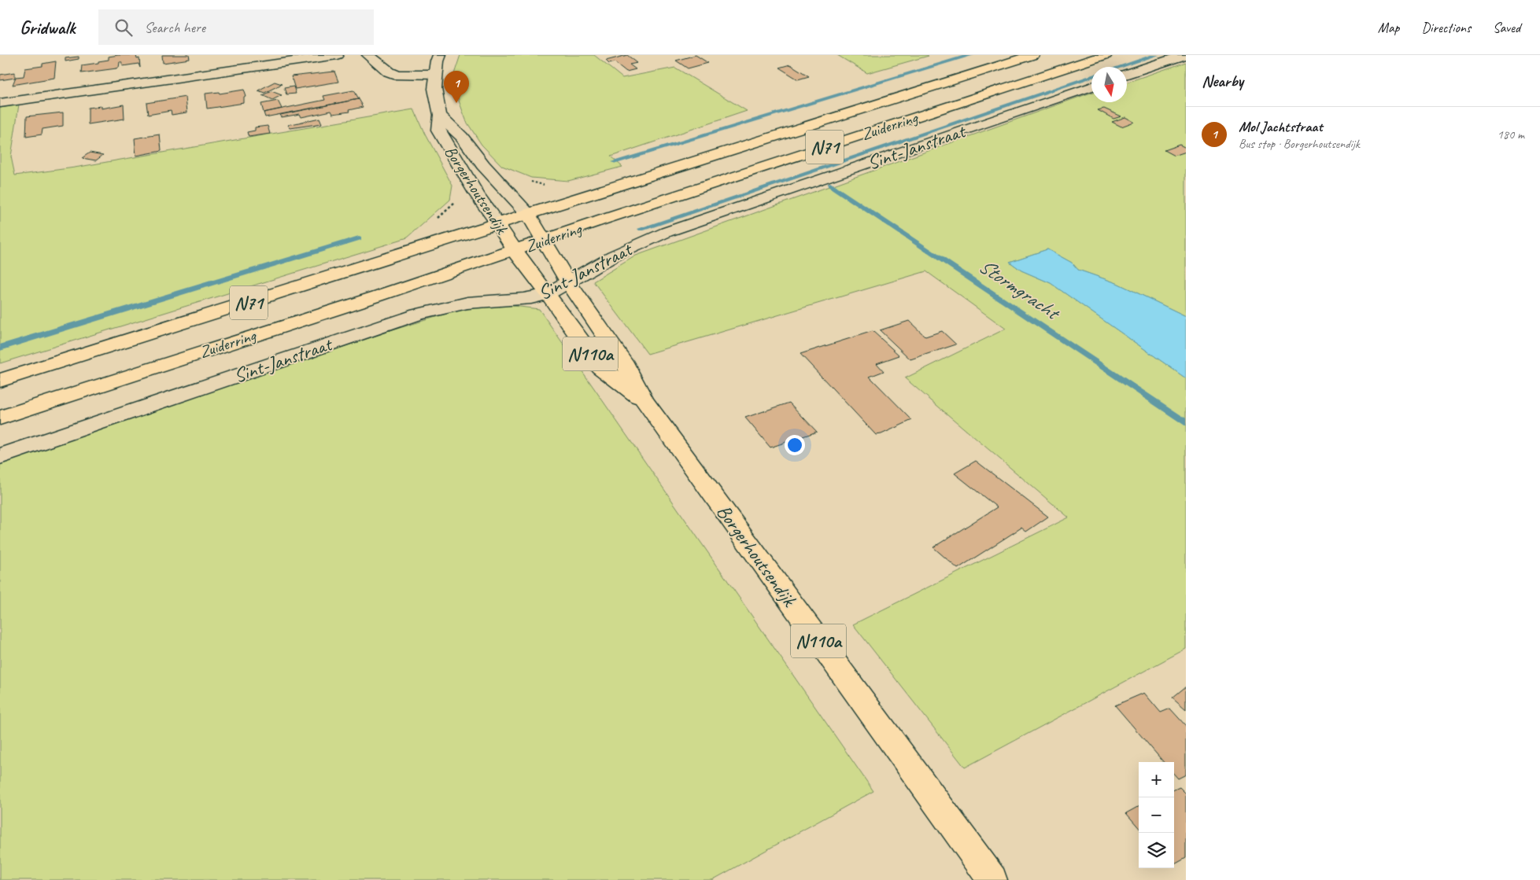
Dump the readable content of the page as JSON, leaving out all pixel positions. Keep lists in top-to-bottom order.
{
  "streets": {
    "main road": [
      "Zuiderring",
      "N71",
      "Borgerhoutsendijk",
      "N110a"
    ],
    "street": ["Sint-Janstraat"]
  },
  "crossings": [
    ["Zuiderring", "Borgerhoutsendijk"],
    ["Sint-Janstraat", "Borgerhoutsendijk"]
  ],
  "water": ["Stormgracht"],
  "north": "bottom",
  "page": {
    "header": "Gridwalk",
    "search": "Search here",
    "nav": ["Map", "Directions", "Saved"],
    "heading": "Nearby",
    "pins": "1",
    "list": [
      {
        "mark": "1",
        "name": "Mol Jachtstraat",
        "note": "Bus stop · Borgerhoutsendijk",
        "value": "180 m"
      }
    ],
    "map_buttons": ["+", "−"]
  }
}
